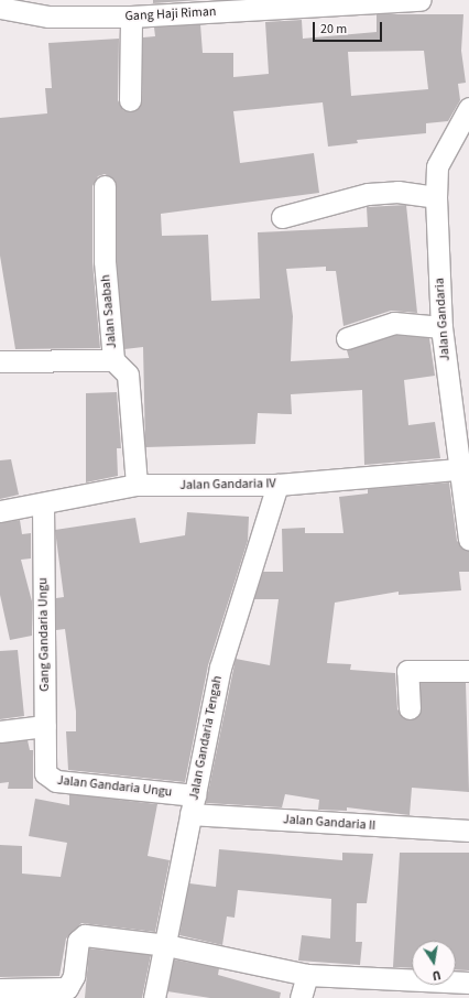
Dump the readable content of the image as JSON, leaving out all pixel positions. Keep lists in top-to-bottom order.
{
  "streets": {
    "street": [
      "Gang Haji Riman",
      "Jalan Saabah",
      "Jalan Gandaria",
      "Jalan Gandaria IV",
      "Gang Gandaria Ungu",
      "Jalan Gandaria Tengah",
      "Jalan Gandaria Ungu",
      "Jalan Gandaria II"
    ]
  },
  "crossings": [
    ["Jalan Saabah", "Jalan Gandaria IV"],
    ["Jalan Gandaria", "Jalan Gandaria IV"],
    ["Jalan Gandaria IV", "Gang Gandaria Ungu"],
    ["Jalan Gandaria IV", "Jalan Gandaria Tengah"],
    ["Gang Gandaria Ungu", "Jalan Gandaria Ungu"],
    ["Jalan Gandaria Tengah", "Jalan Gandaria Ungu"],
    ["Jalan Gandaria Tengah", "Jalan Gandaria II"],
    ["Jalan Gandaria Ungu", "Jalan Gandaria II"]
  ],
  "scale_bar": "20 m",
  "north": "bottom"
}
